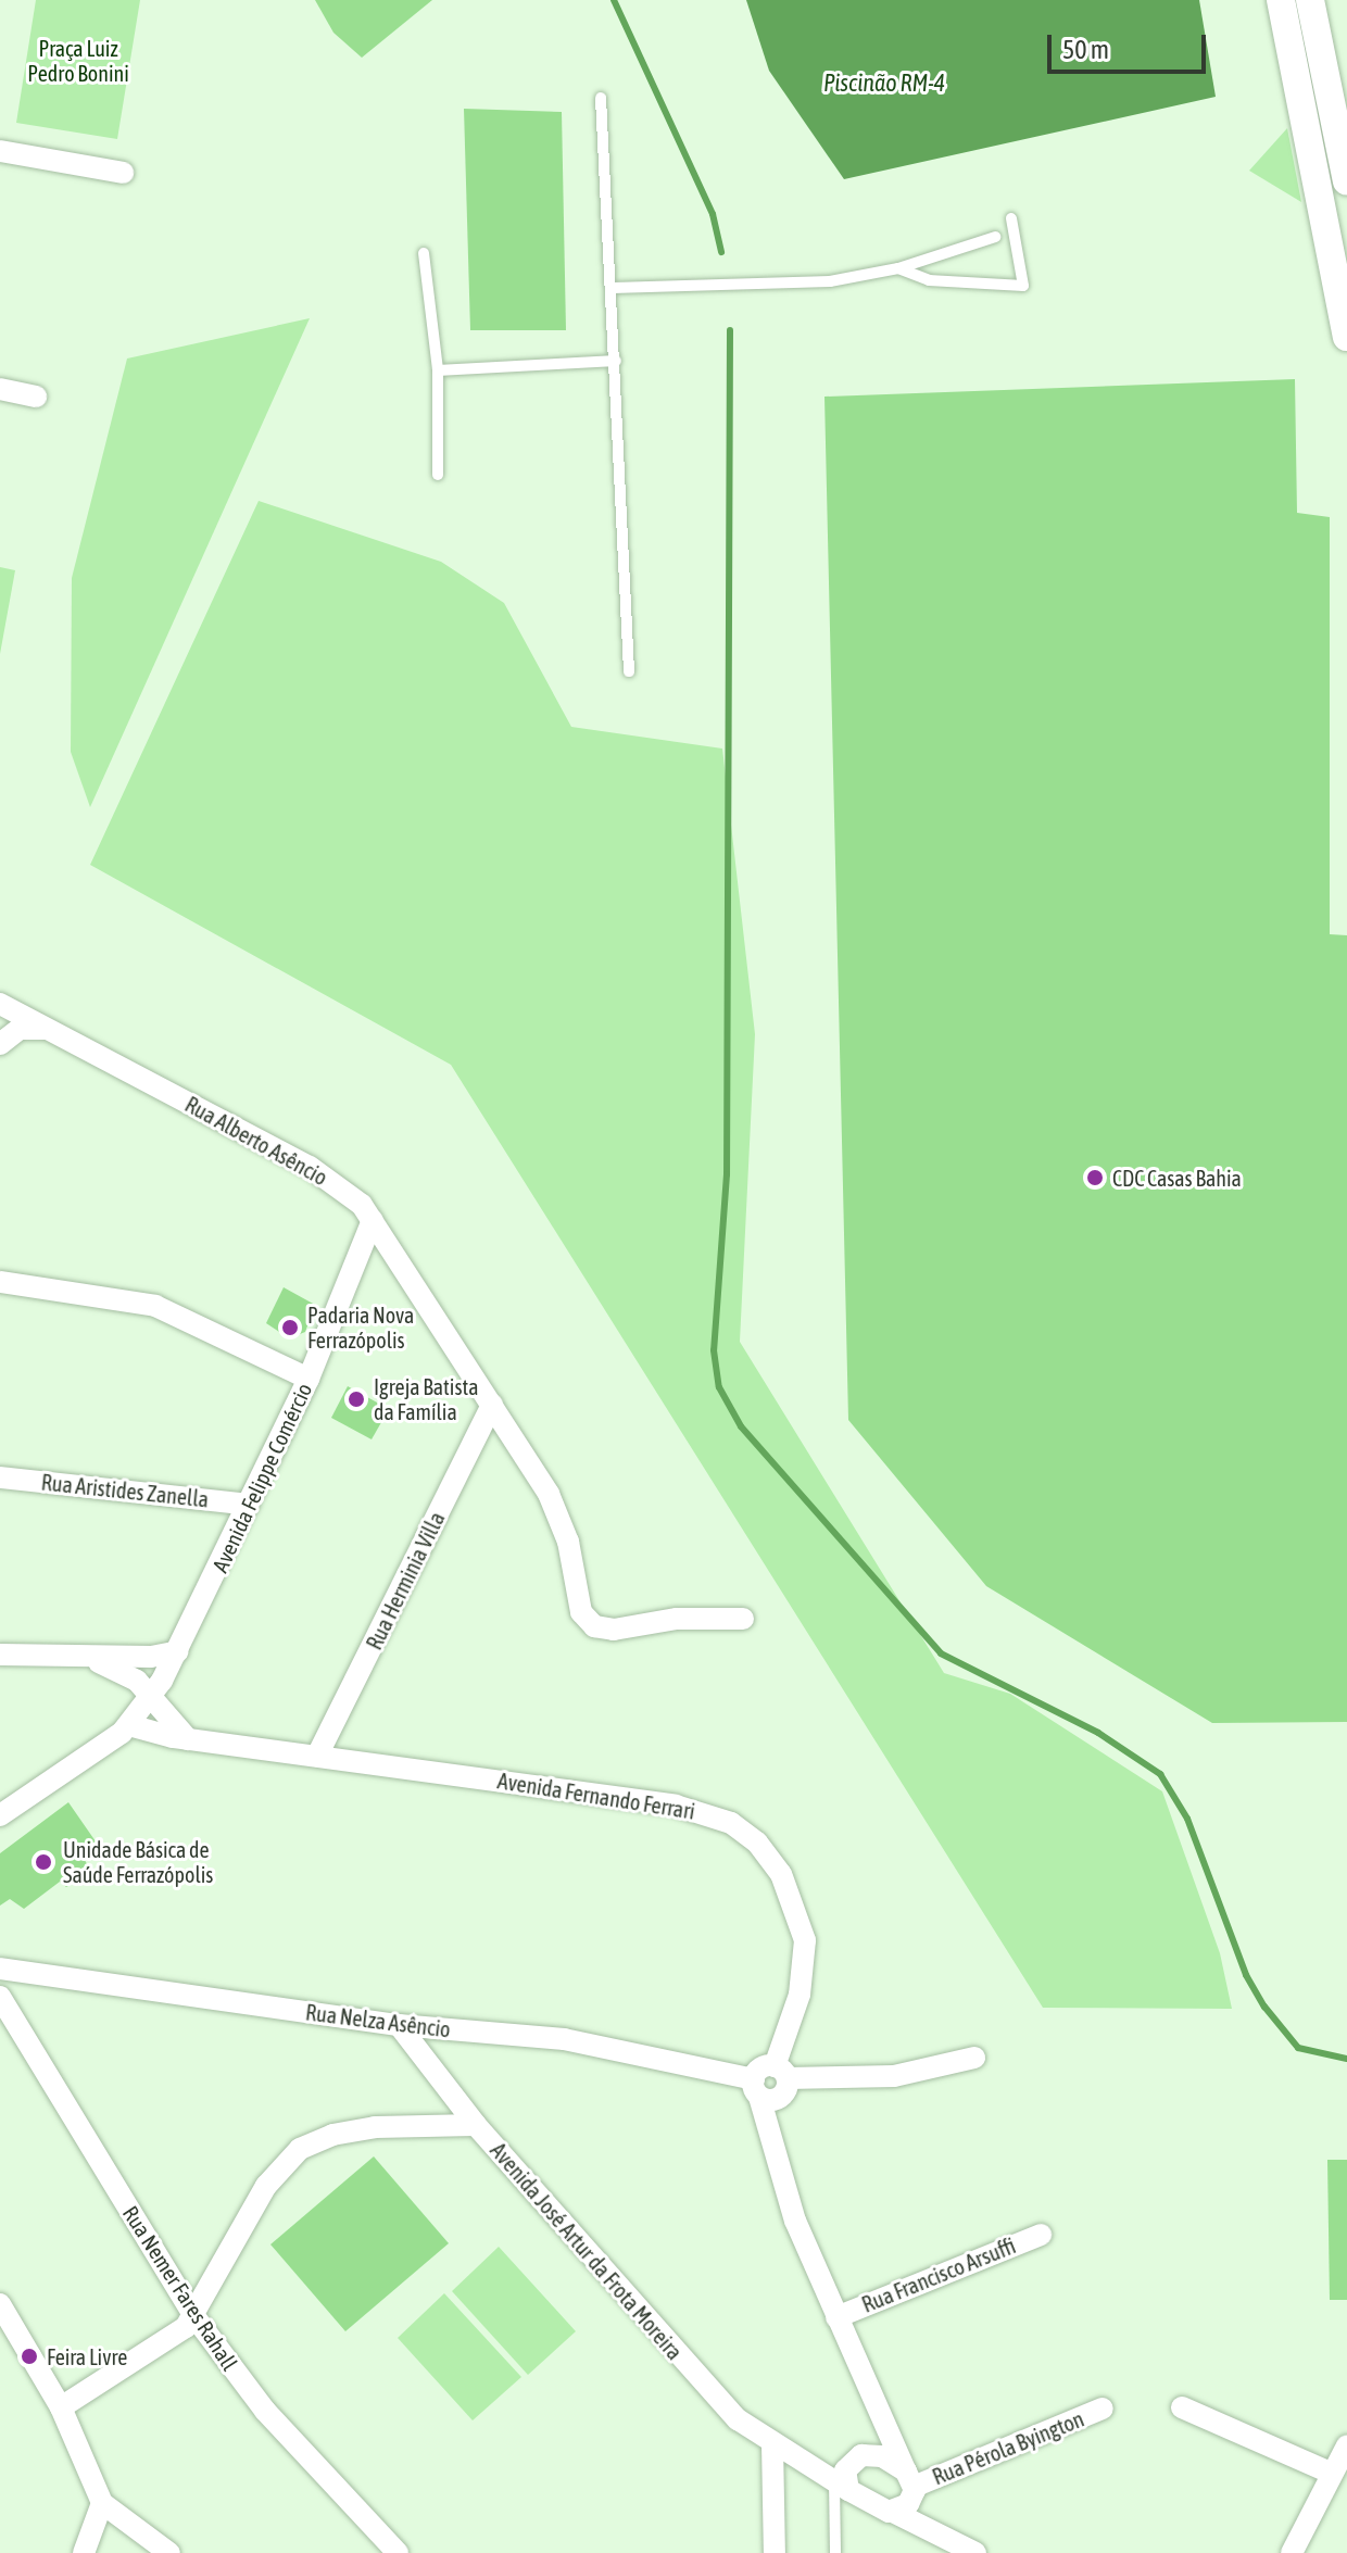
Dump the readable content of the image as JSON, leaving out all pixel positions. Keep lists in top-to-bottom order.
{
  "streets": {
    "street": [
      "Rua Alberto Asêncio",
      "Avenida Felippe Comércio",
      "Rua Aristides Zanella",
      "Rua Herminia Villa",
      "Avenida Fernando Ferrari",
      "Rua Nelza Asêncio",
      "Avenida José Artur da Frota Moreira",
      "Rua Francisco Arsuffi",
      "Rua Nemer Fares Rahall",
      "Rua Pérola Byington"
    ]
  },
  "crossings": [
    ["Rua Alberto Asêncio", "Avenida Felippe Comércio"],
    ["Rua Alberto Asêncio", "Rua Herminia Villa"],
    ["Avenida Felippe Comércio", "Rua Aristides Zanella"],
    ["Avenida Felippe Comércio", "Avenida Fernando Ferrari"],
    ["Rua Herminia Villa", "Avenida Fernando Ferrari"],
    ["Avenida Fernando Ferrari", "Rua Nelza Asêncio"],
    ["Avenida Fernando Ferrari", "Rua Francisco Arsuffi"],
    ["Rua Nelza Asêncio", "Avenida José Artur da Frota Moreira"],
    ["Avenida José Artur da Frota Moreira", "Rua Pérola Byington"]
  ],
  "water": ["Piscinão RM-4"],
  "parks": ["Praça Luiz Pedro Bonini"],
  "places": [
    "CDC Casas Bahia",
    "Padaria Nova Ferrazópolis",
    "Igreja Batista da Família",
    "Unidade Básica de Saúde Ferrazópolis",
    "Feira Livre"
  ],
  "scale_bar": "50 m"
}
